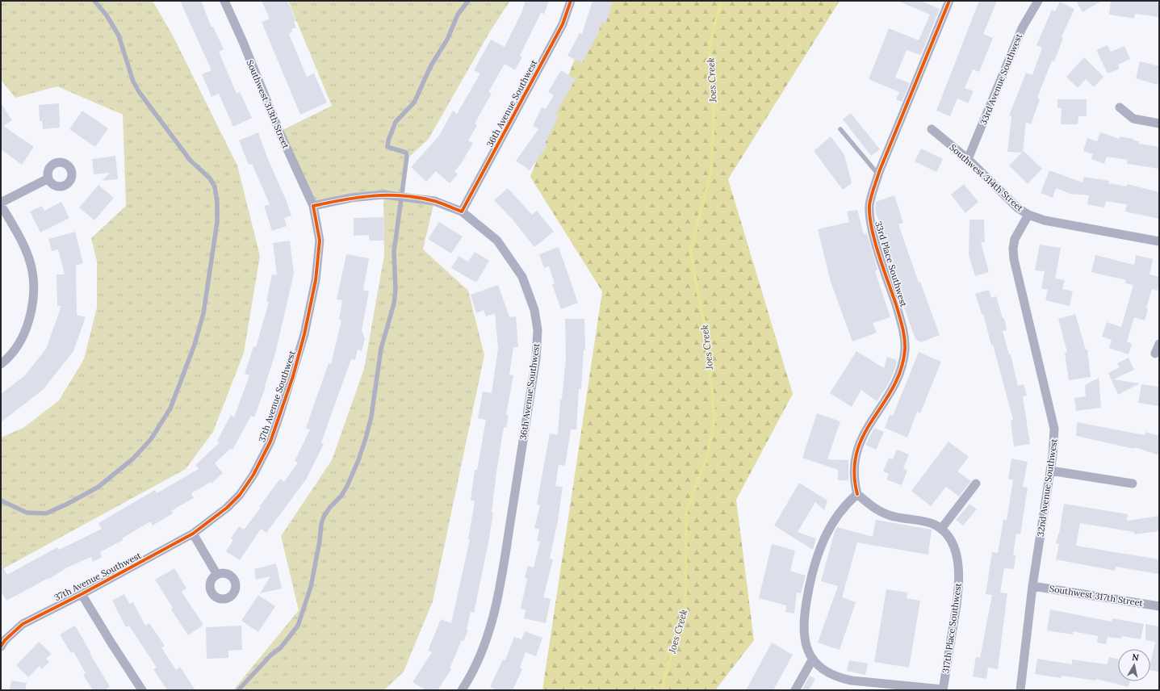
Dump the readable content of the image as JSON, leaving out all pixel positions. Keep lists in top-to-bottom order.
{
  "streets": {
    "street": [
      "33rd Avenue Southwest",
      "36th Avenue Southwest",
      "Southwest 313th Street",
      "Southwest 314th Street",
      "33rd Place Southwest",
      "37th Avenue Southwest",
      "32nd Avenue Southwest",
      "Southwest 317th Street",
      "317th Place Southwest"
    ]
  },
  "crossings": [
    ["33rd Avenue Southwest", "Southwest 314th Street"],
    ["Southwest 313th Street", "37th Avenue Southwest"],
    ["Southwest 314th Street", "32nd Avenue Southwest"],
    ["33rd Place Southwest", "317th Place Southwest"],
    ["32nd Avenue Southwest", "Southwest 317th Street"]
  ],
  "water": ["Joes Creek"],
  "north": "top"
}
